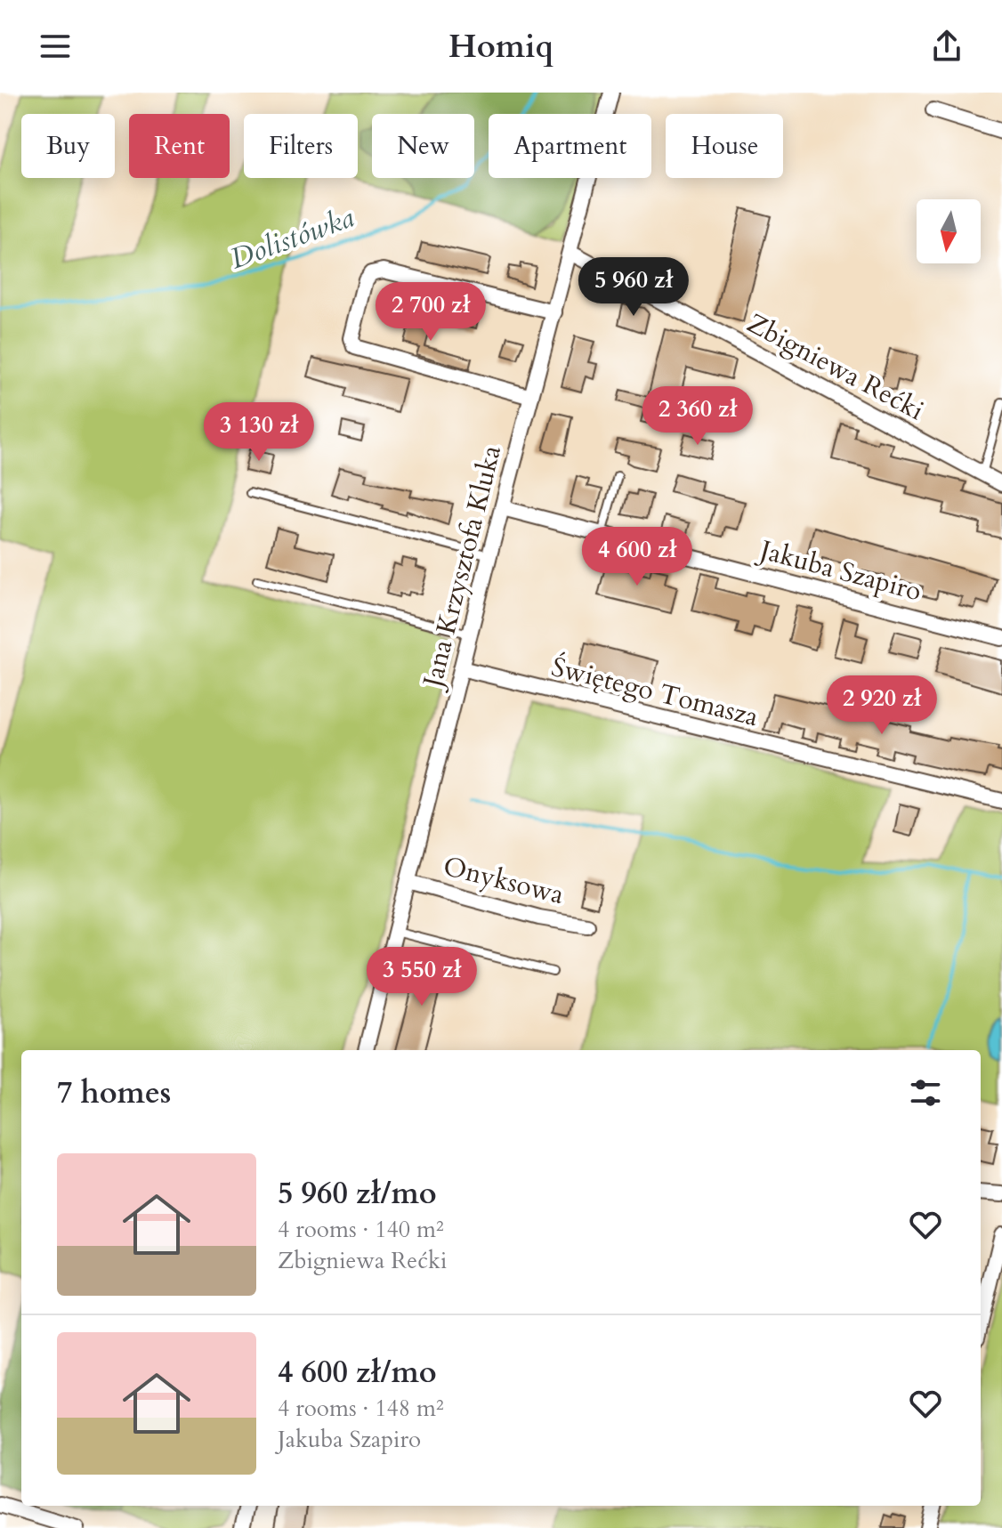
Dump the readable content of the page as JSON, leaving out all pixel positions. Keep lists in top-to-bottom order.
{
  "streets": {
    "street": [
      "Zbigniewa Rećki",
      "Jana Krzysztofa Kluka",
      "Jakuba Szapiro",
      "Świętego Tomasza",
      "Onyksowa"
    ]
  },
  "crossings": [
    ["Zbigniewa Rećki", "Jana Krzysztofa Kluka"],
    ["Jana Krzysztofa Kluka", "Jakuba Szapiro"],
    ["Jana Krzysztofa Kluka", "Świętego Tomasza"],
    ["Jana Krzysztofa Kluka", "Onyksowa"]
  ],
  "water": ["Dolistówka"],
  "north": "bottom",
  "page": {
    "header": "Homiq",
    "chip": [
      "Buy",
      "Rent",
      "Filters",
      "New",
      "Apartment",
      "House"
    ],
    "price": [
      "5 960 zł",
      "2 700 zł",
      "2 360 zł",
      "3 130 zł",
      "4 600 zł",
      "2 920 zł",
      "3 550 zł"
    ],
    "heading": "7 homes",
    "list": [
      {
        "name": "5 960 zł/mo",
        "note": "4 rooms · 140 m² · Zbigniewa Rećki"
      },
      {
        "name": "4 600 zł/mo",
        "note": "4 rooms · 148 m² · Jakuba Szapiro"
      }
    ]
  }
}
